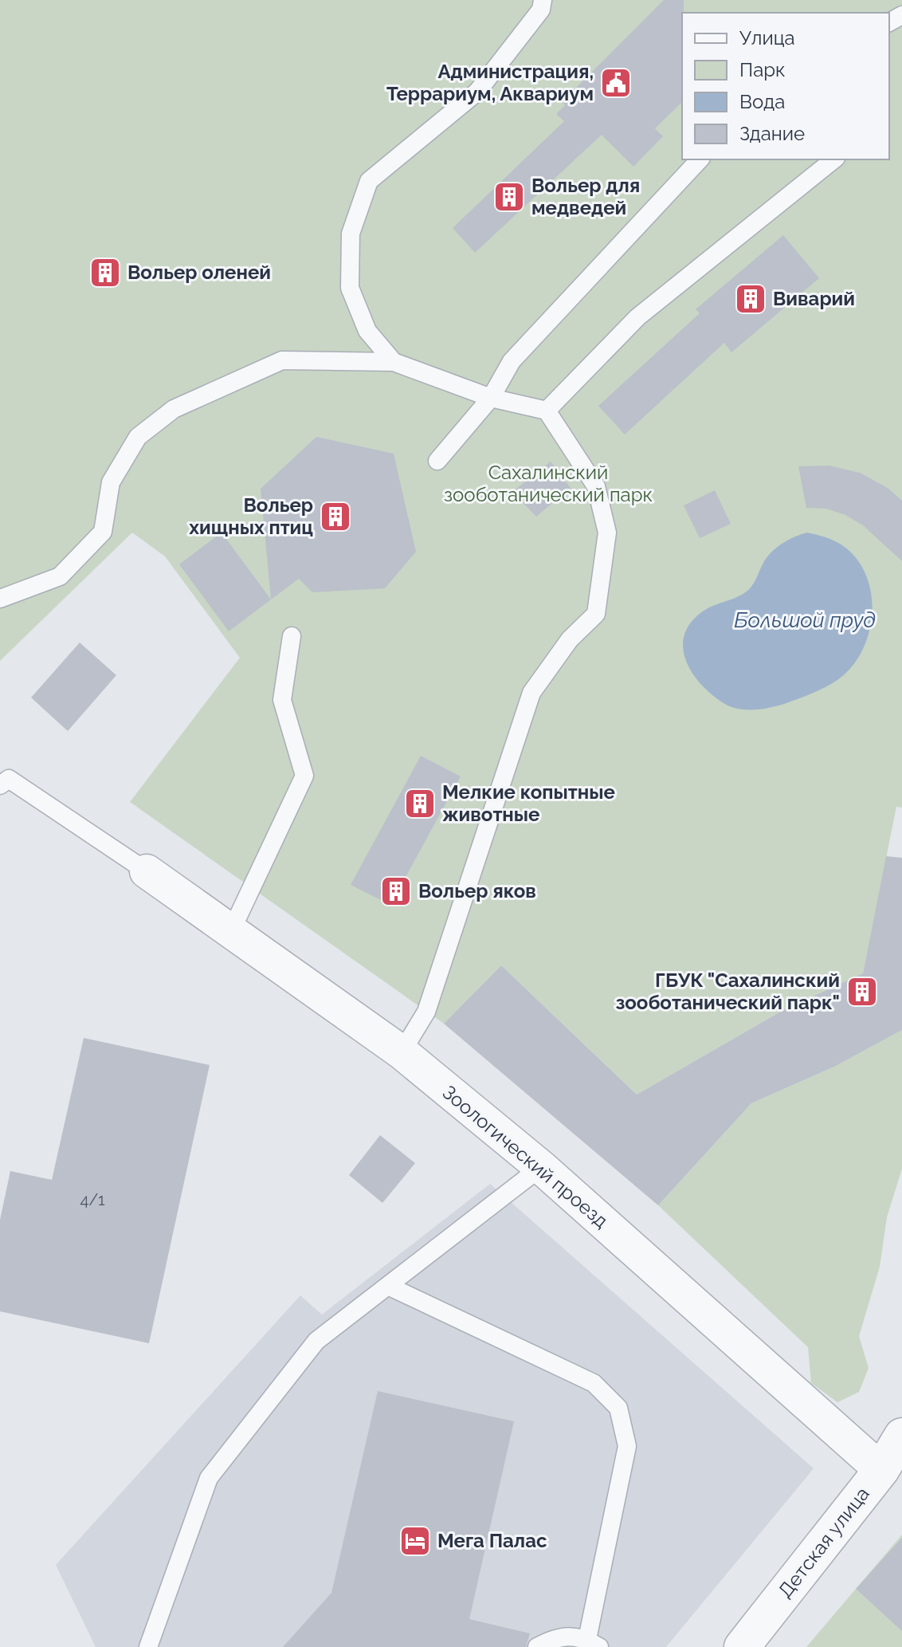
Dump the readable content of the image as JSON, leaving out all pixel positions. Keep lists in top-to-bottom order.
{
  "streets": {
    "street": ["Зоологический проезд", "Детская улица"]
  },
  "crossings": [
    ["Зоологический проезд", "Детская улица"]
  ],
  "water": ["Большой пруд"],
  "parks": ["Сахалинский зооботанический парк"],
  "places": {
    "public building": ["Администрация, Террариум, Аквариум"],
    "building": [
      "Вольер для медведей",
      "Вольер оленей",
      "Виварий",
      "Вольер хищных птиц",
      "Мелкие копытные животные",
      "Вольер яков",
      "ГБУК \"Сахалинский зооботанический парк\""
    ],
    "hotel": ["Мега Палас"]
  },
  "house_numbers": ["4/1"],
  "legend": [
    "Улица",
    "Парк",
    "Вода",
    "Здание"
  ]
}
